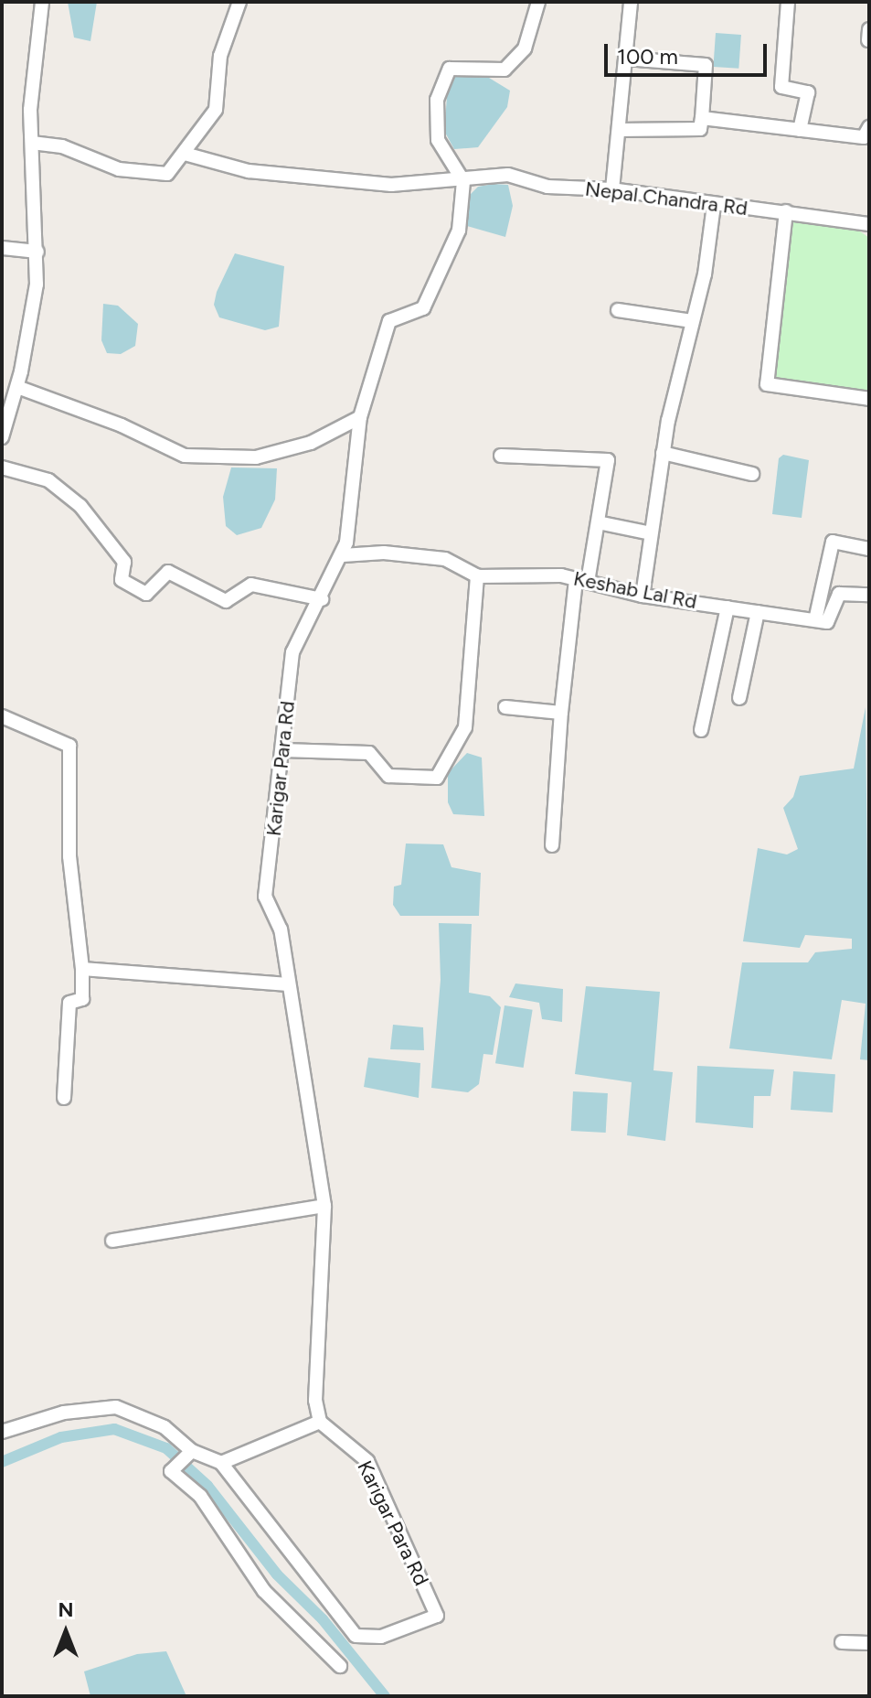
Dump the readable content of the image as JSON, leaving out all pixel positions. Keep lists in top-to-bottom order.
{
  "streets": {
    "street": ["Nepal Chandra Rd", "Keshab Lal Rd", "Karigar Para Rd"]
  },
  "crossings": [
    ["Nepal Chandra Rd", "Karigar Para Rd"],
    ["Keshab Lal Rd", "Karigar Para Rd"]
  ],
  "scale_bar": "100 m",
  "north": "top"
}
